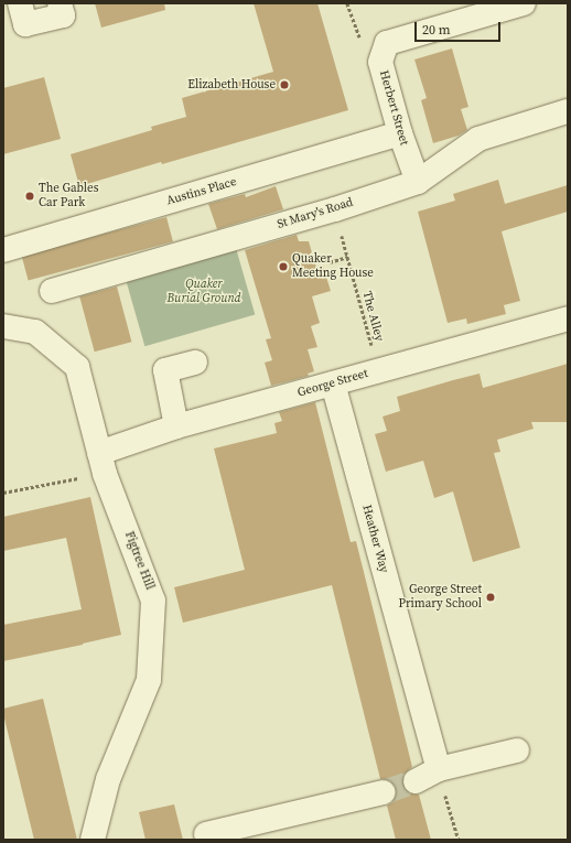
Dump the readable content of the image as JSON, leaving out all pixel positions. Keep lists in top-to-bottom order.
{
  "streets": {
    "street": [
      "Herbert Street",
      "Austins Place",
      "St Mary's Road",
      "George Street",
      "Heather Way",
      "Figtree Hill"
    ],
    "path": ["The Alley"]
  },
  "crossings": [
    ["Herbert Street", "Austins Place"],
    ["Herbert Street", "St Mary's Road"],
    ["St Mary's Road", "The Alley"],
    ["George Street", "Heather Way"],
    ["George Street", "Figtree Hill"]
  ],
  "parks": ["Quaker Burial Ground"],
  "places": [
    "Elizabeth House",
    "The Gables Car Park",
    "Quaker Meeting House",
    "George Street Primary School"
  ],
  "scale_bar": "20 m"
}
